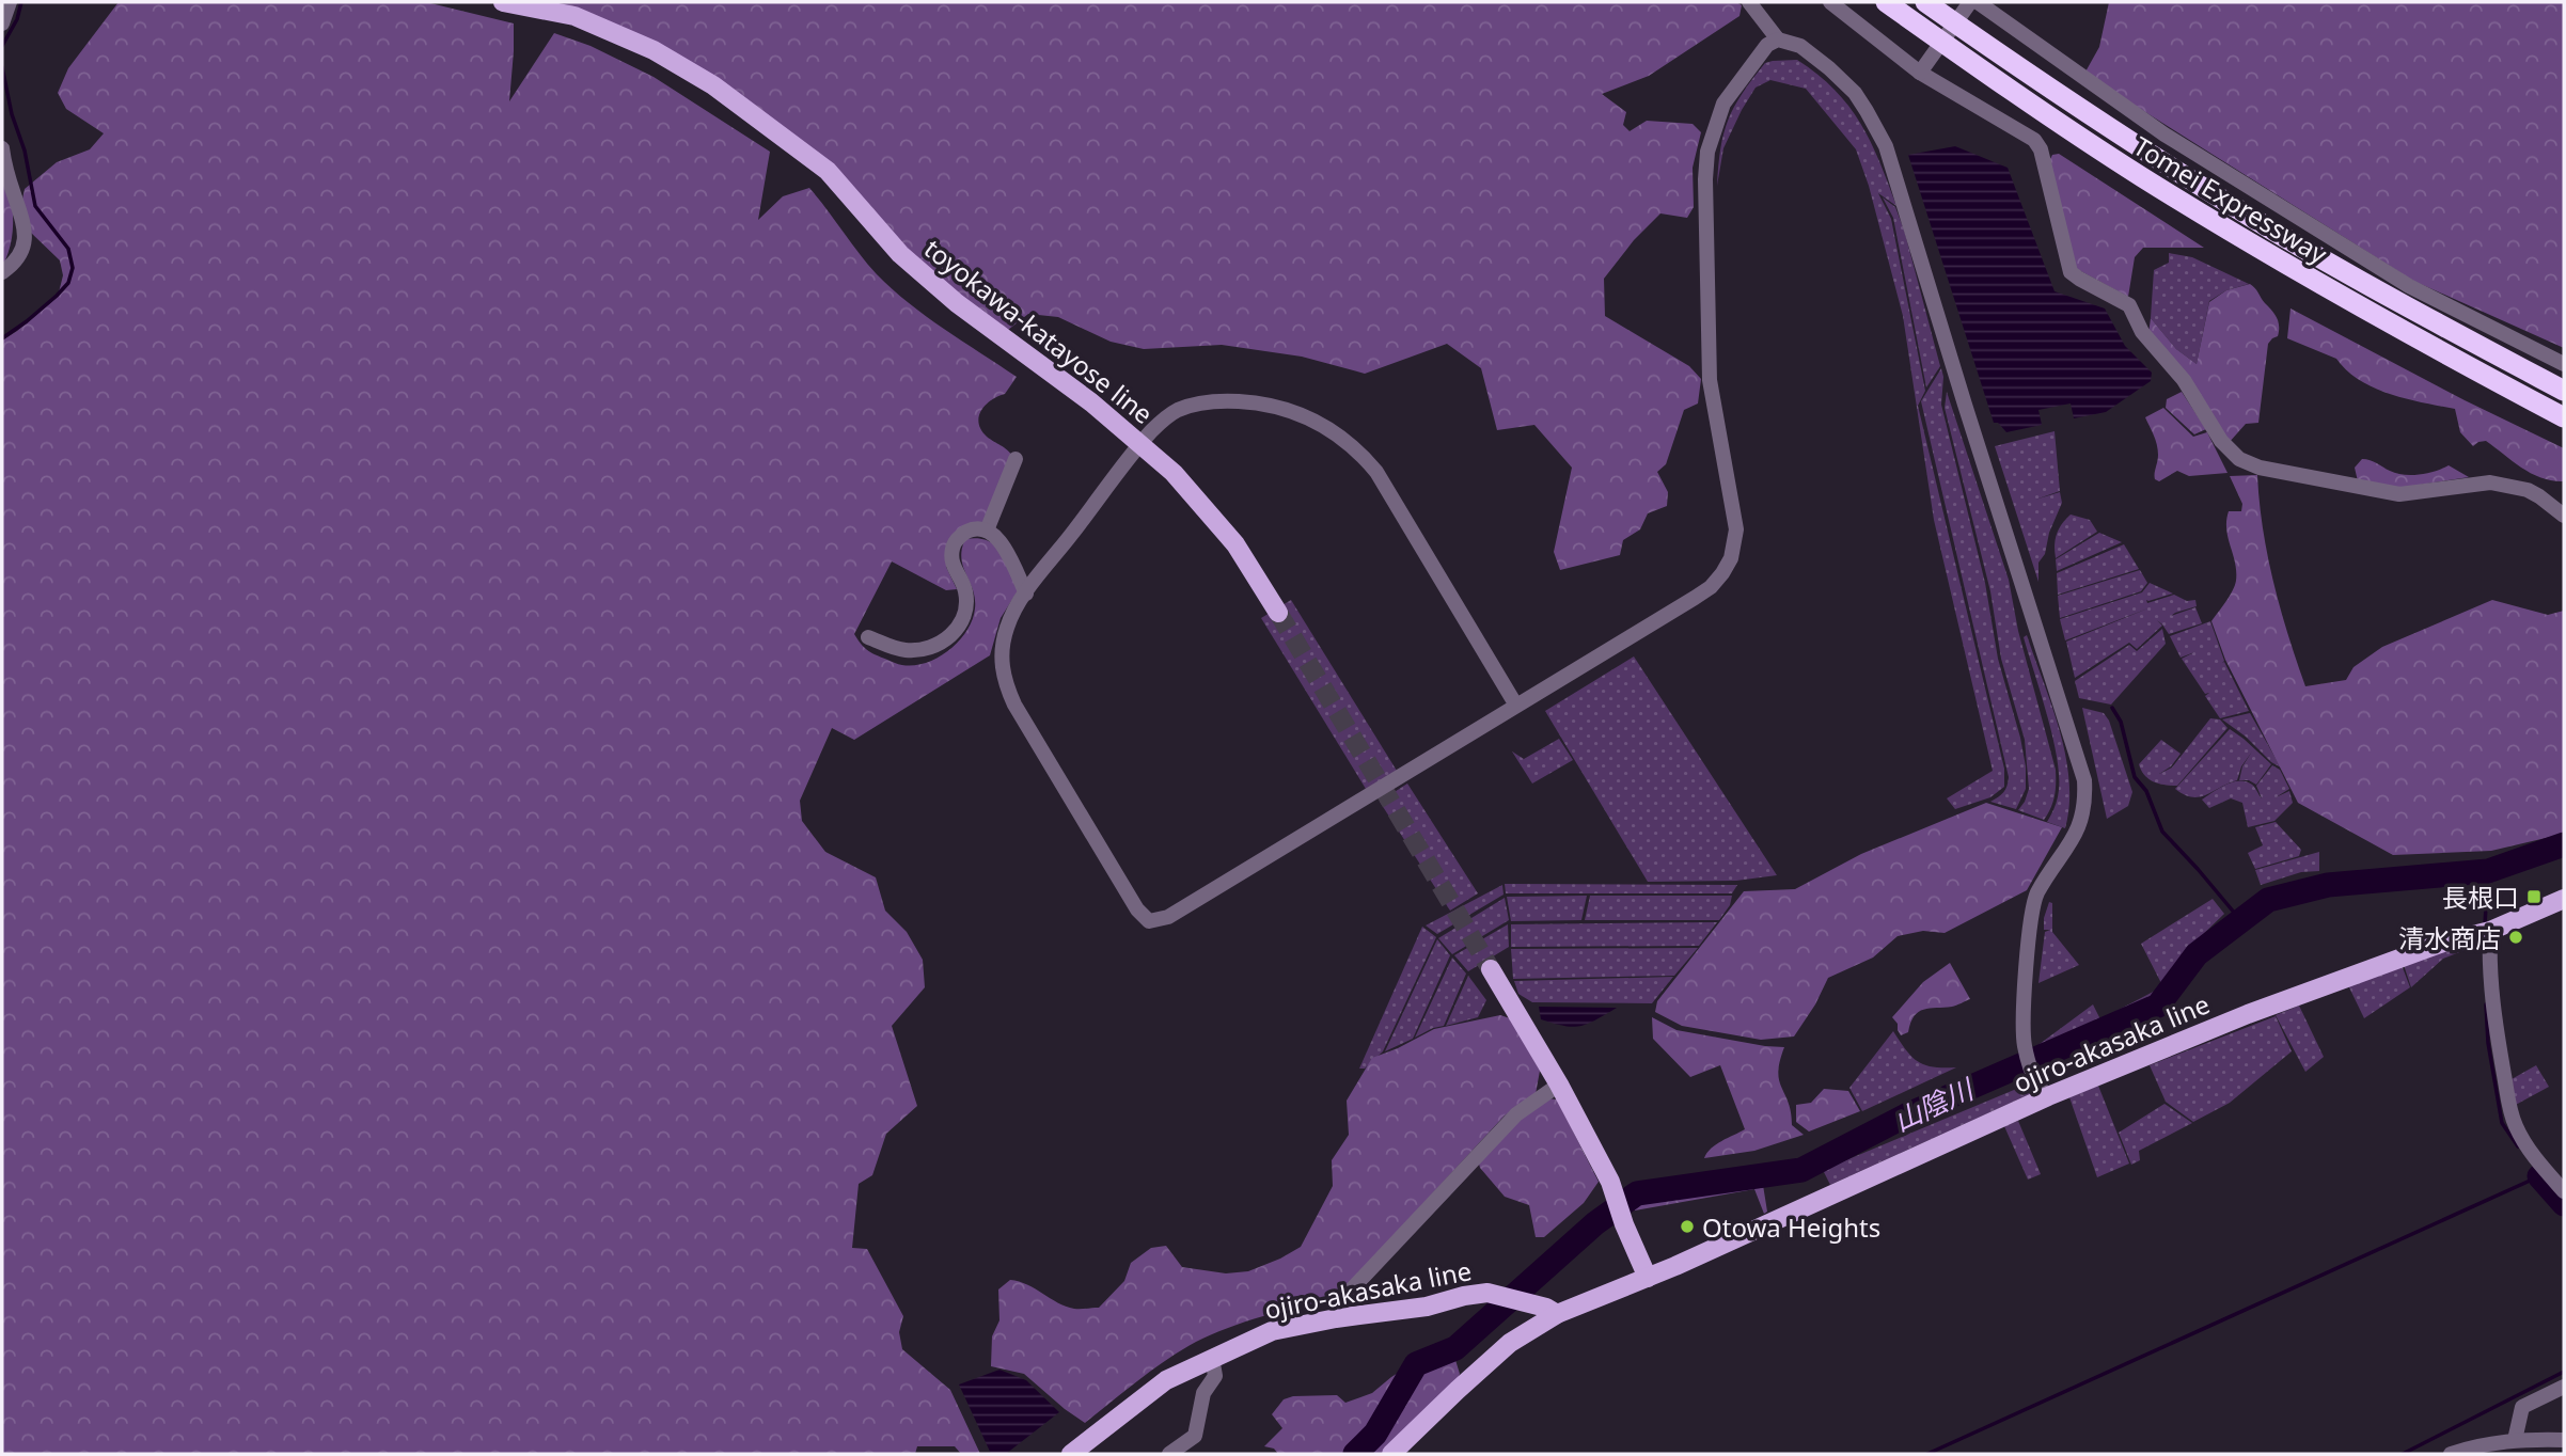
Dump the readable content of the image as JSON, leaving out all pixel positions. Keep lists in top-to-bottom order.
{
  "streets": {
    "highway": ["Tomei Expressway"],
    "main road": ["toyokawa-katayose line", "ojiro-akasaka line"]
  },
  "water": ["山陰川"],
  "places": {
    "transit": ["長根口"],
    "other": ["清水商店", "Otowa Heights"]
  }
}
